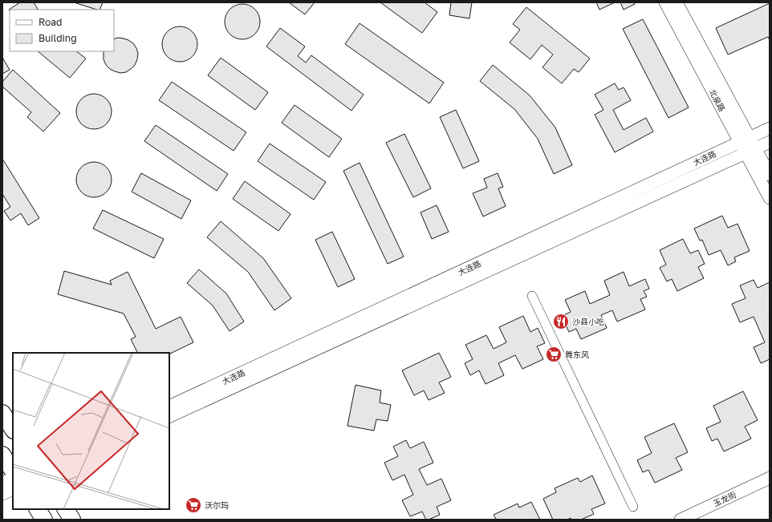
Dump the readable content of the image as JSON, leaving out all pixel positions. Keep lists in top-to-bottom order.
{
  "streets": {
    "street": ["北泉路", "大连路", "玉龙街"]
  },
  "crossings": [
    ["北泉路", "大连路"]
  ],
  "places": {
    "restaurant": ["沙县小吃"],
    "supermarket": ["舞东风", "沃尔玛"]
  },
  "legend": ["Road", "Building"]
}
